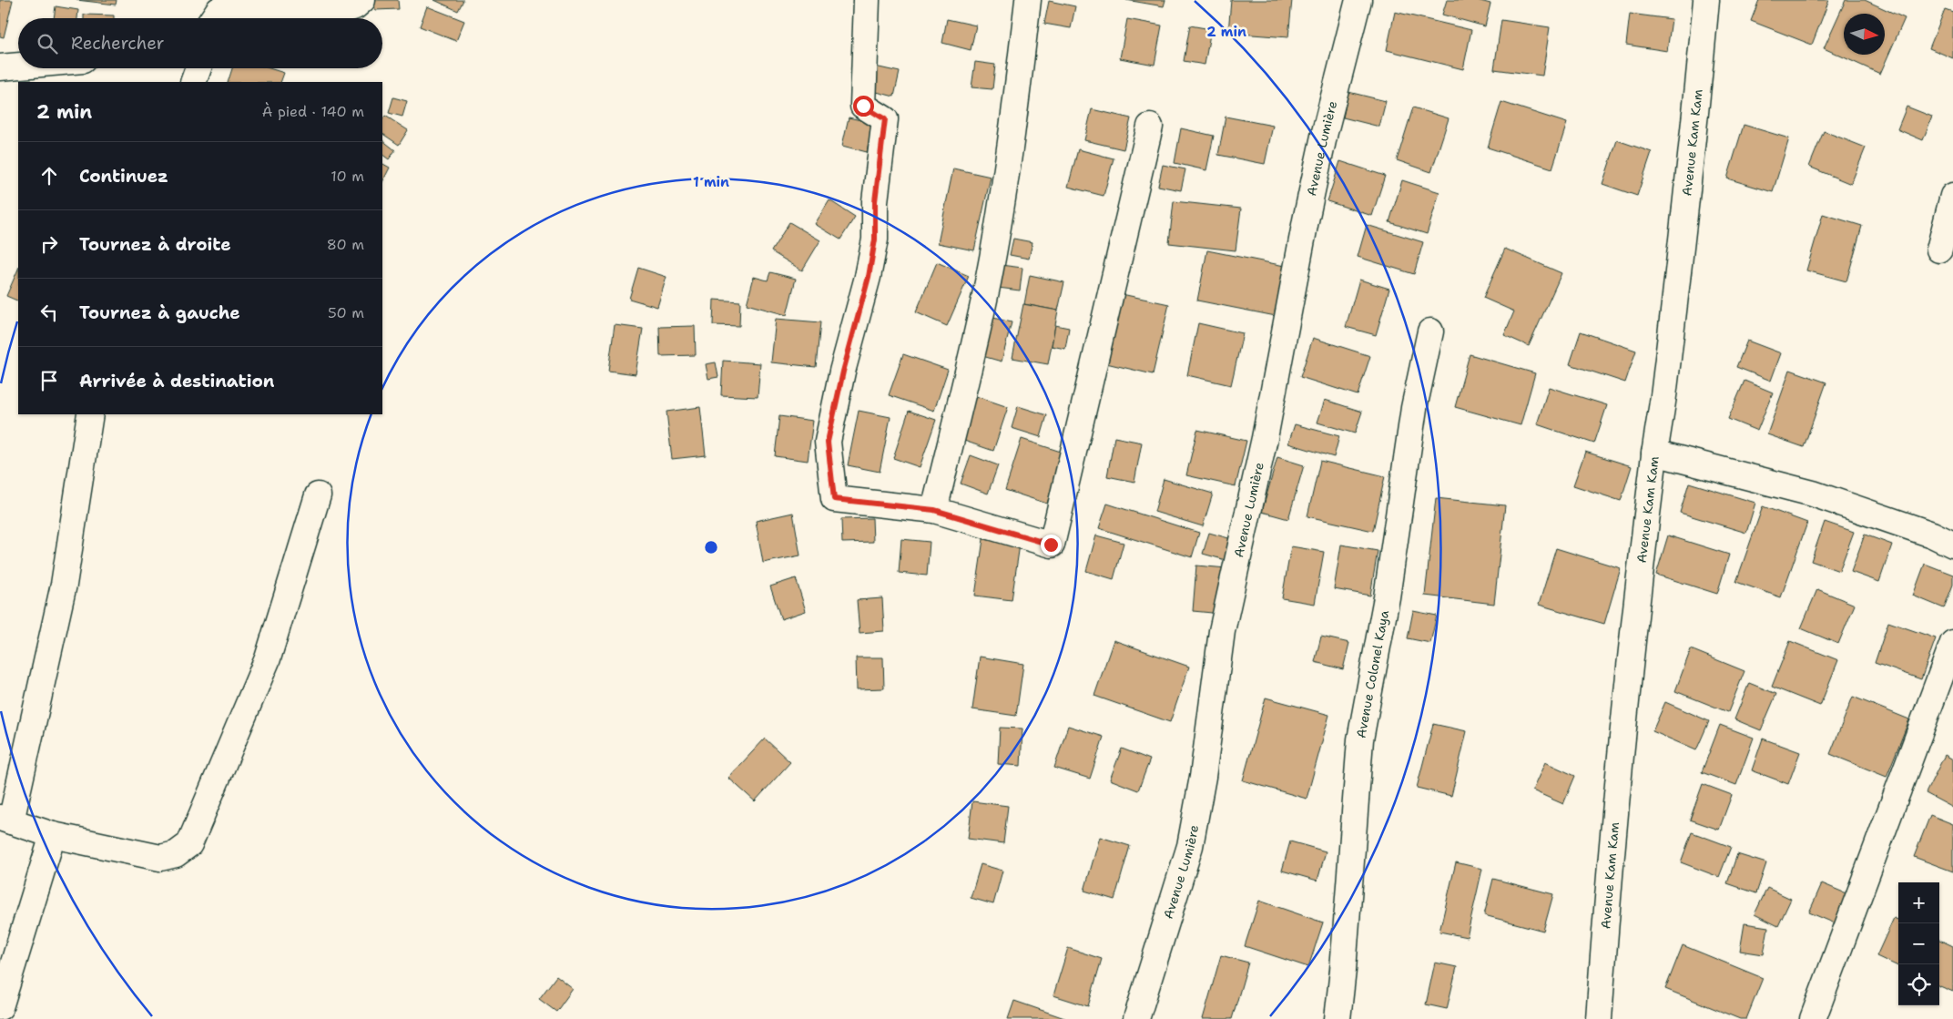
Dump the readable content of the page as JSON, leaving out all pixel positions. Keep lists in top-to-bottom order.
{
  "streets": {
    "street": ["Avenue Kam Kam", "Avenue Lumière", "Avenue Colonel Kaya"]
  },
  "north": "right",
  "page": {
    "search": "Rechercher",
    "heading": ["2 min", "À pied · 140 m"],
    "list": [
      ["Continuez", "10 m"],
      ["Tournez à droite", "80 m"],
      ["Tournez à gauche", "50 m"],
      "Arrivée à destination"
    ],
    "map_buttons": ["+", "−"]
  },
  "rings": ["2 min", "1 min"]
}
